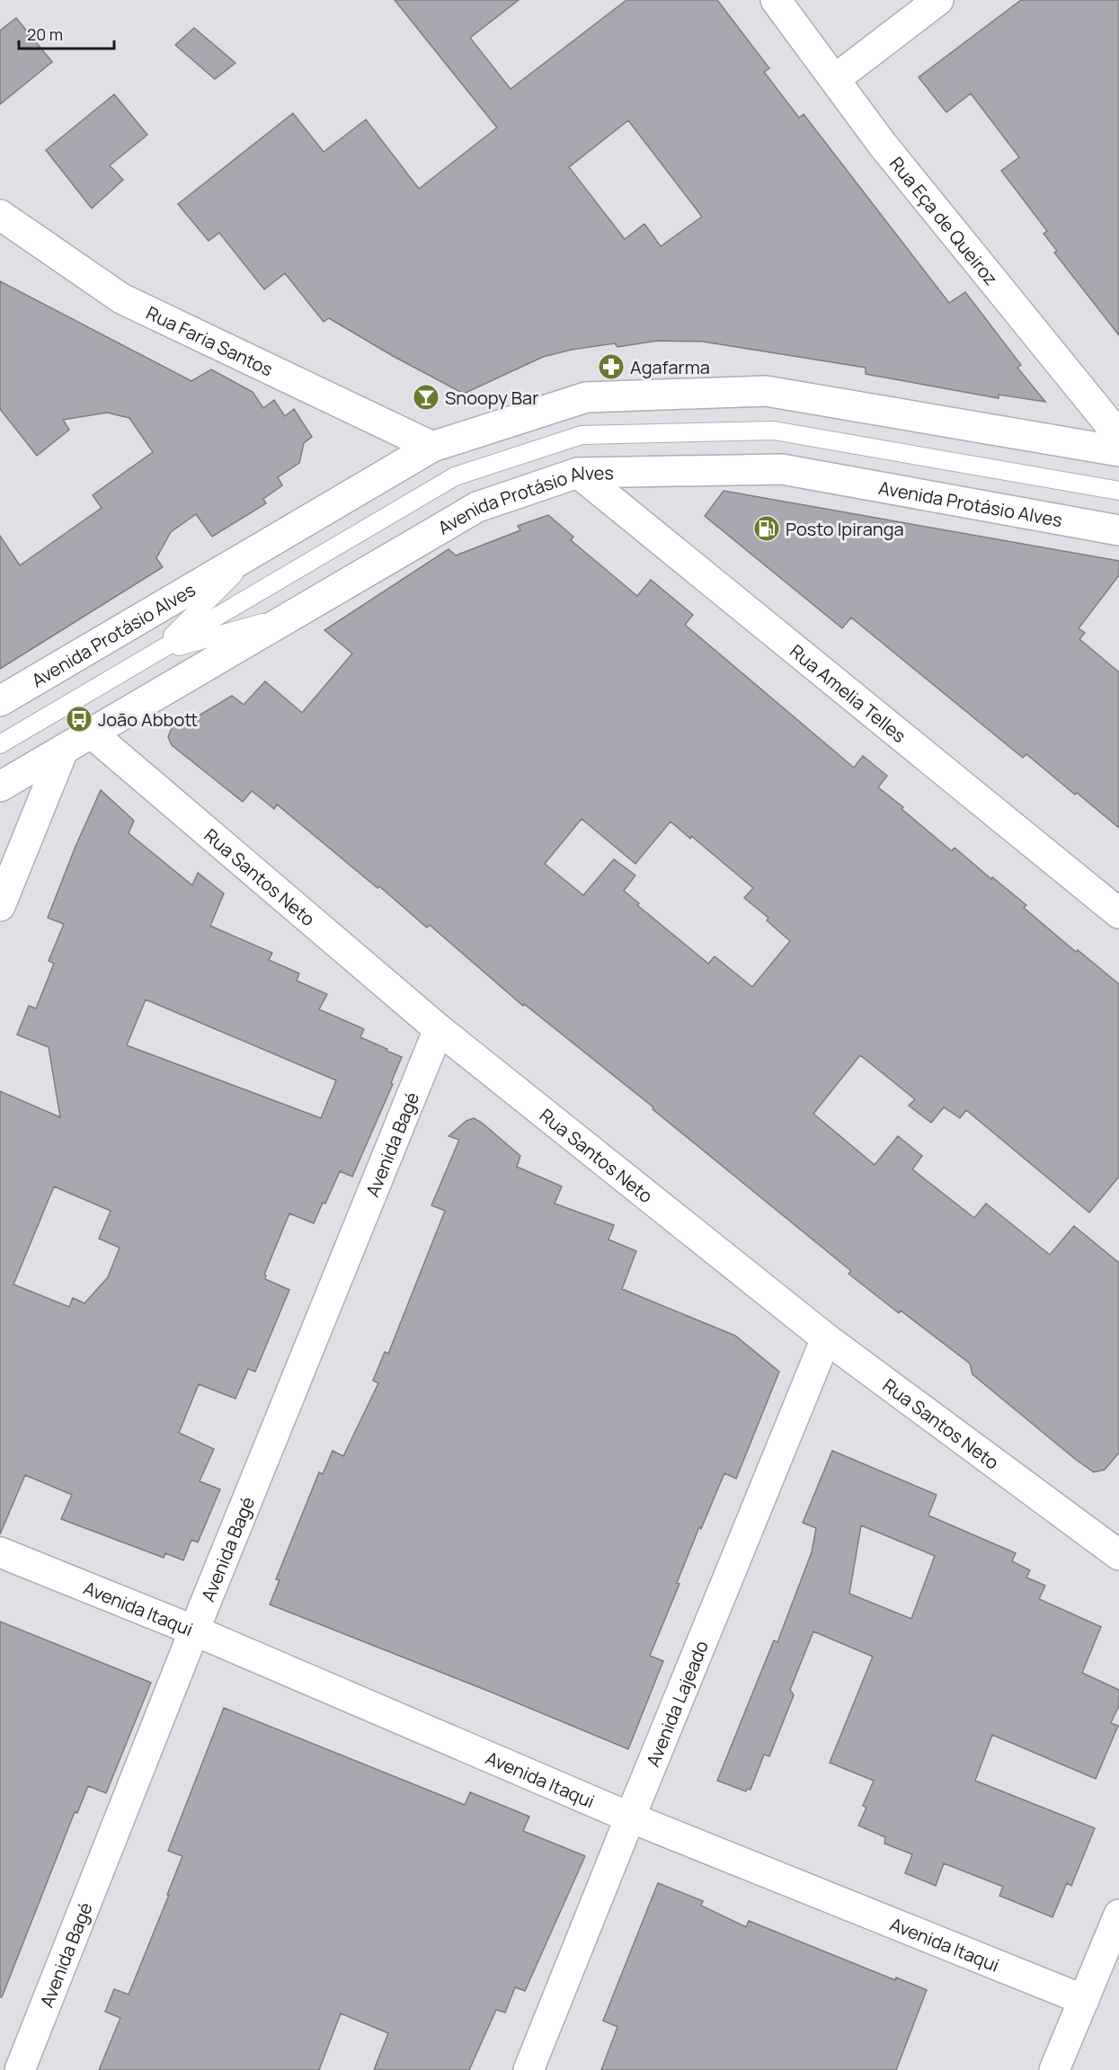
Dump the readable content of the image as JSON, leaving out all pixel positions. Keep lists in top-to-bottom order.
{
  "streets": {
    "street": [
      "Rua Eça de Queiroz",
      "Rua Faria Santos",
      "Avenida Protásio Alves",
      "Rua Amelia Telles",
      "Rua Santos Neto",
      "Avenida Bagé",
      "Avenida Itaqui",
      "Avenida Lajeado"
    ]
  },
  "crossings": [
    ["Rua Faria Santos", "Avenida Protásio Alves"],
    ["Avenida Protásio Alves", "Rua Amelia Telles"],
    ["Avenida Protásio Alves", "Rua Santos Neto"],
    ["Rua Santos Neto", "Avenida Bagé"],
    ["Rua Santos Neto", "Avenida Lajeado"],
    ["Avenida Bagé", "Avenida Itaqui"],
    ["Avenida Itaqui", "Avenida Lajeado"]
  ],
  "places": {
    "pharmacy": ["Agafarma"],
    "bar": ["Snoopy Bar"],
    "fuel station": ["Posto Ipiranga"],
    "bus stop": ["João Abbott"]
  },
  "scale_bar": "20 m"
}
